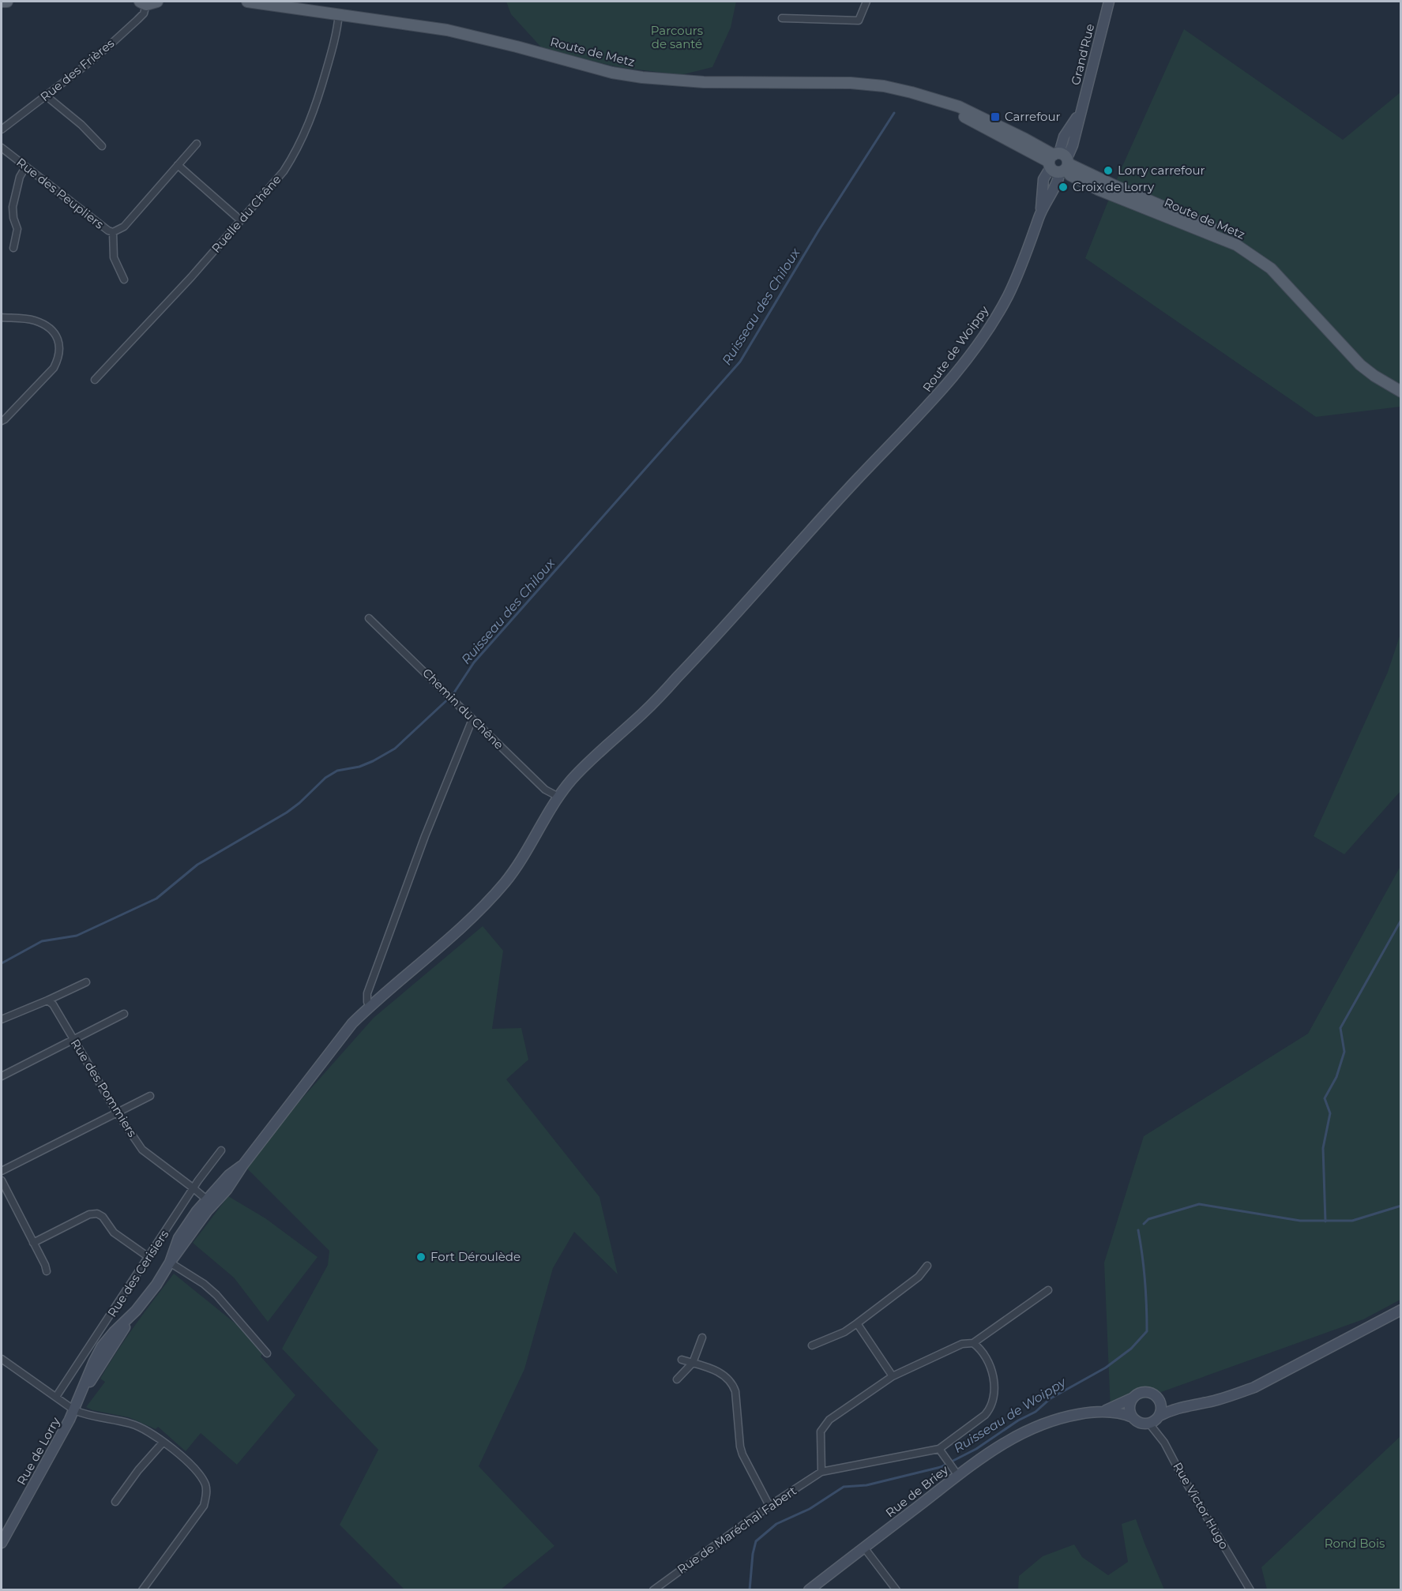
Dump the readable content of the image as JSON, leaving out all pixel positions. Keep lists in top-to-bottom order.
{
  "streets": {
    "main road": ["Route de Metz"],
    "street": [
      "Grand'Rue",
      "Rue des Frières",
      "Rue des Peupliers",
      "Ruelle du Chêne",
      "Route de Woippy",
      "Chemin du Chêne",
      "Rue des Pommiers",
      "Rue des Cerisiers",
      "Rue de Lorry",
      "Rue de Briey",
      "Rue Victor Hugo",
      "Rue de Maréchal Fabert"
    ]
  },
  "crossings": [
    ["Route de Metz", "Grand'Rue"],
    ["Route de Metz", "Ruelle du Chêne"],
    ["Route de Metz", "Route de Woippy"],
    ["Grand'Rue", "Route de Woippy"],
    ["Route de Woippy", "Chemin du Chêne"],
    ["Route de Woippy", "Rue de Lorry"],
    ["Chemin du Chêne", "Rue de Lorry"],
    ["Rue des Pommiers", "Rue des Cerisiers"],
    ["Rue des Pommiers", "Rue de Lorry"],
    ["Rue de Briey", "Rue Victor Hugo"]
  ],
  "water": ["Ruisseau des Chiloux", "Ruisseau de Woippy"],
  "parks": ["Parcours de santé", "Rond Bois"],
  "places": {
    "transit": ["Carrefour"],
    "other": ["Lorry carrefour", "Croix de Lorry", "Fort Déroulède"]
  }
}
